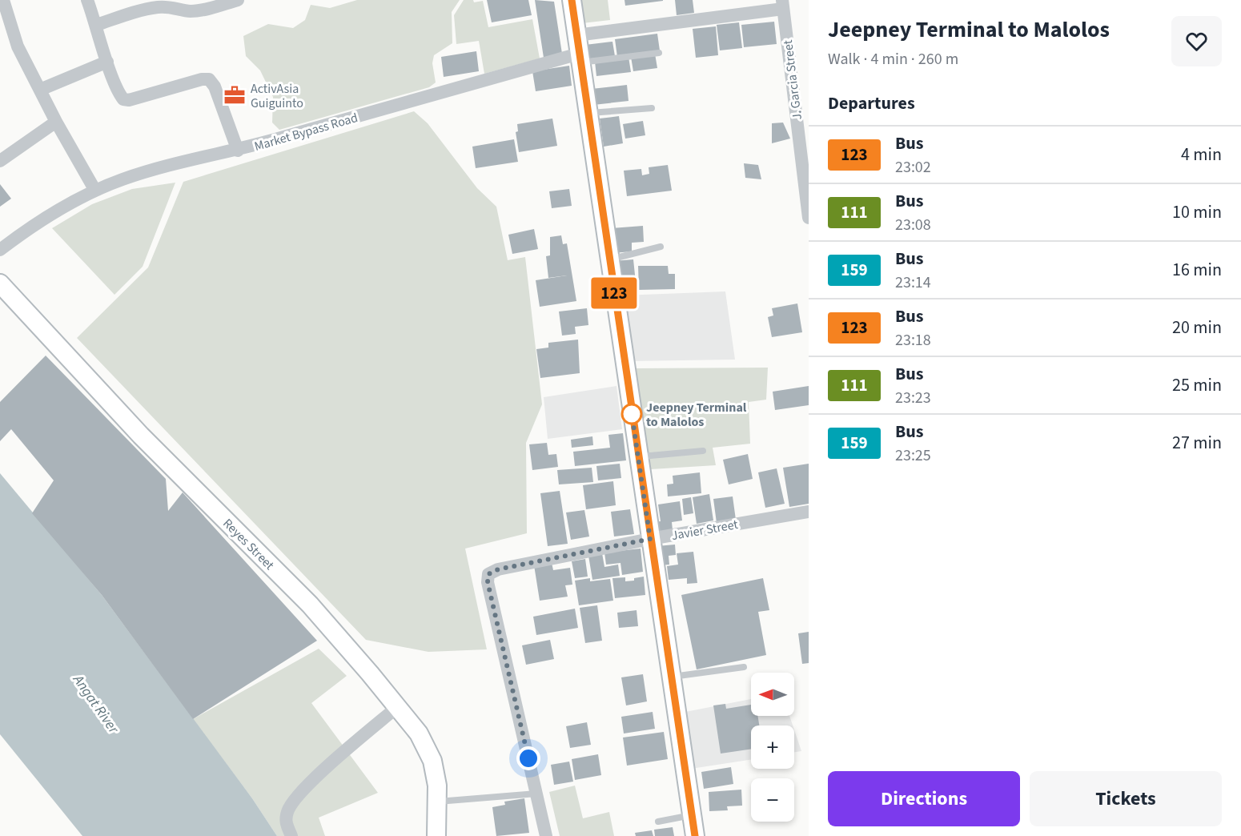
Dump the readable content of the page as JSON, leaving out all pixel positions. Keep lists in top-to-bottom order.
{
  "streets": {
    "main road": ["Reyes Street"],
    "street": ["J. Garcia Street", "Market Bypass Road", "Javier Street"]
  },
  "water": ["Angat River"],
  "places": {
    "office": ["ActivAsia Guiguinto"],
    "other": ["Jeepney Terminal to Malolos"]
  },
  "lines": ["bus line 123"],
  "north": "left",
  "page": {
    "on_map": "123",
    "heading": [
      ["Jeepney Terminal to Malolos", "Walk · 4 min · 260 m"],
      "Departures"
    ],
    "list": [
      {
        "mark": "123",
        "name": "Bus",
        "note": "23:02",
        "value": "4 min"
      },
      {
        "mark": "111",
        "name": "Bus",
        "note": "23:08",
        "value": "10 min"
      },
      {
        "mark": "159",
        "name": "Bus",
        "note": "23:14",
        "value": "16 min"
      },
      {
        "mark": "123",
        "name": "Bus",
        "note": "23:18",
        "value": "20 min"
      },
      {
        "mark": "111",
        "name": "Bus",
        "note": "23:23",
        "value": "25 min"
      },
      {
        "mark": "159",
        "name": "Bus",
        "note": "23:25",
        "value": "27 min"
      }
    ],
    "map_buttons": ["+", "−"],
    "buttons": ["Directions", "Tickets"]
  }
}
